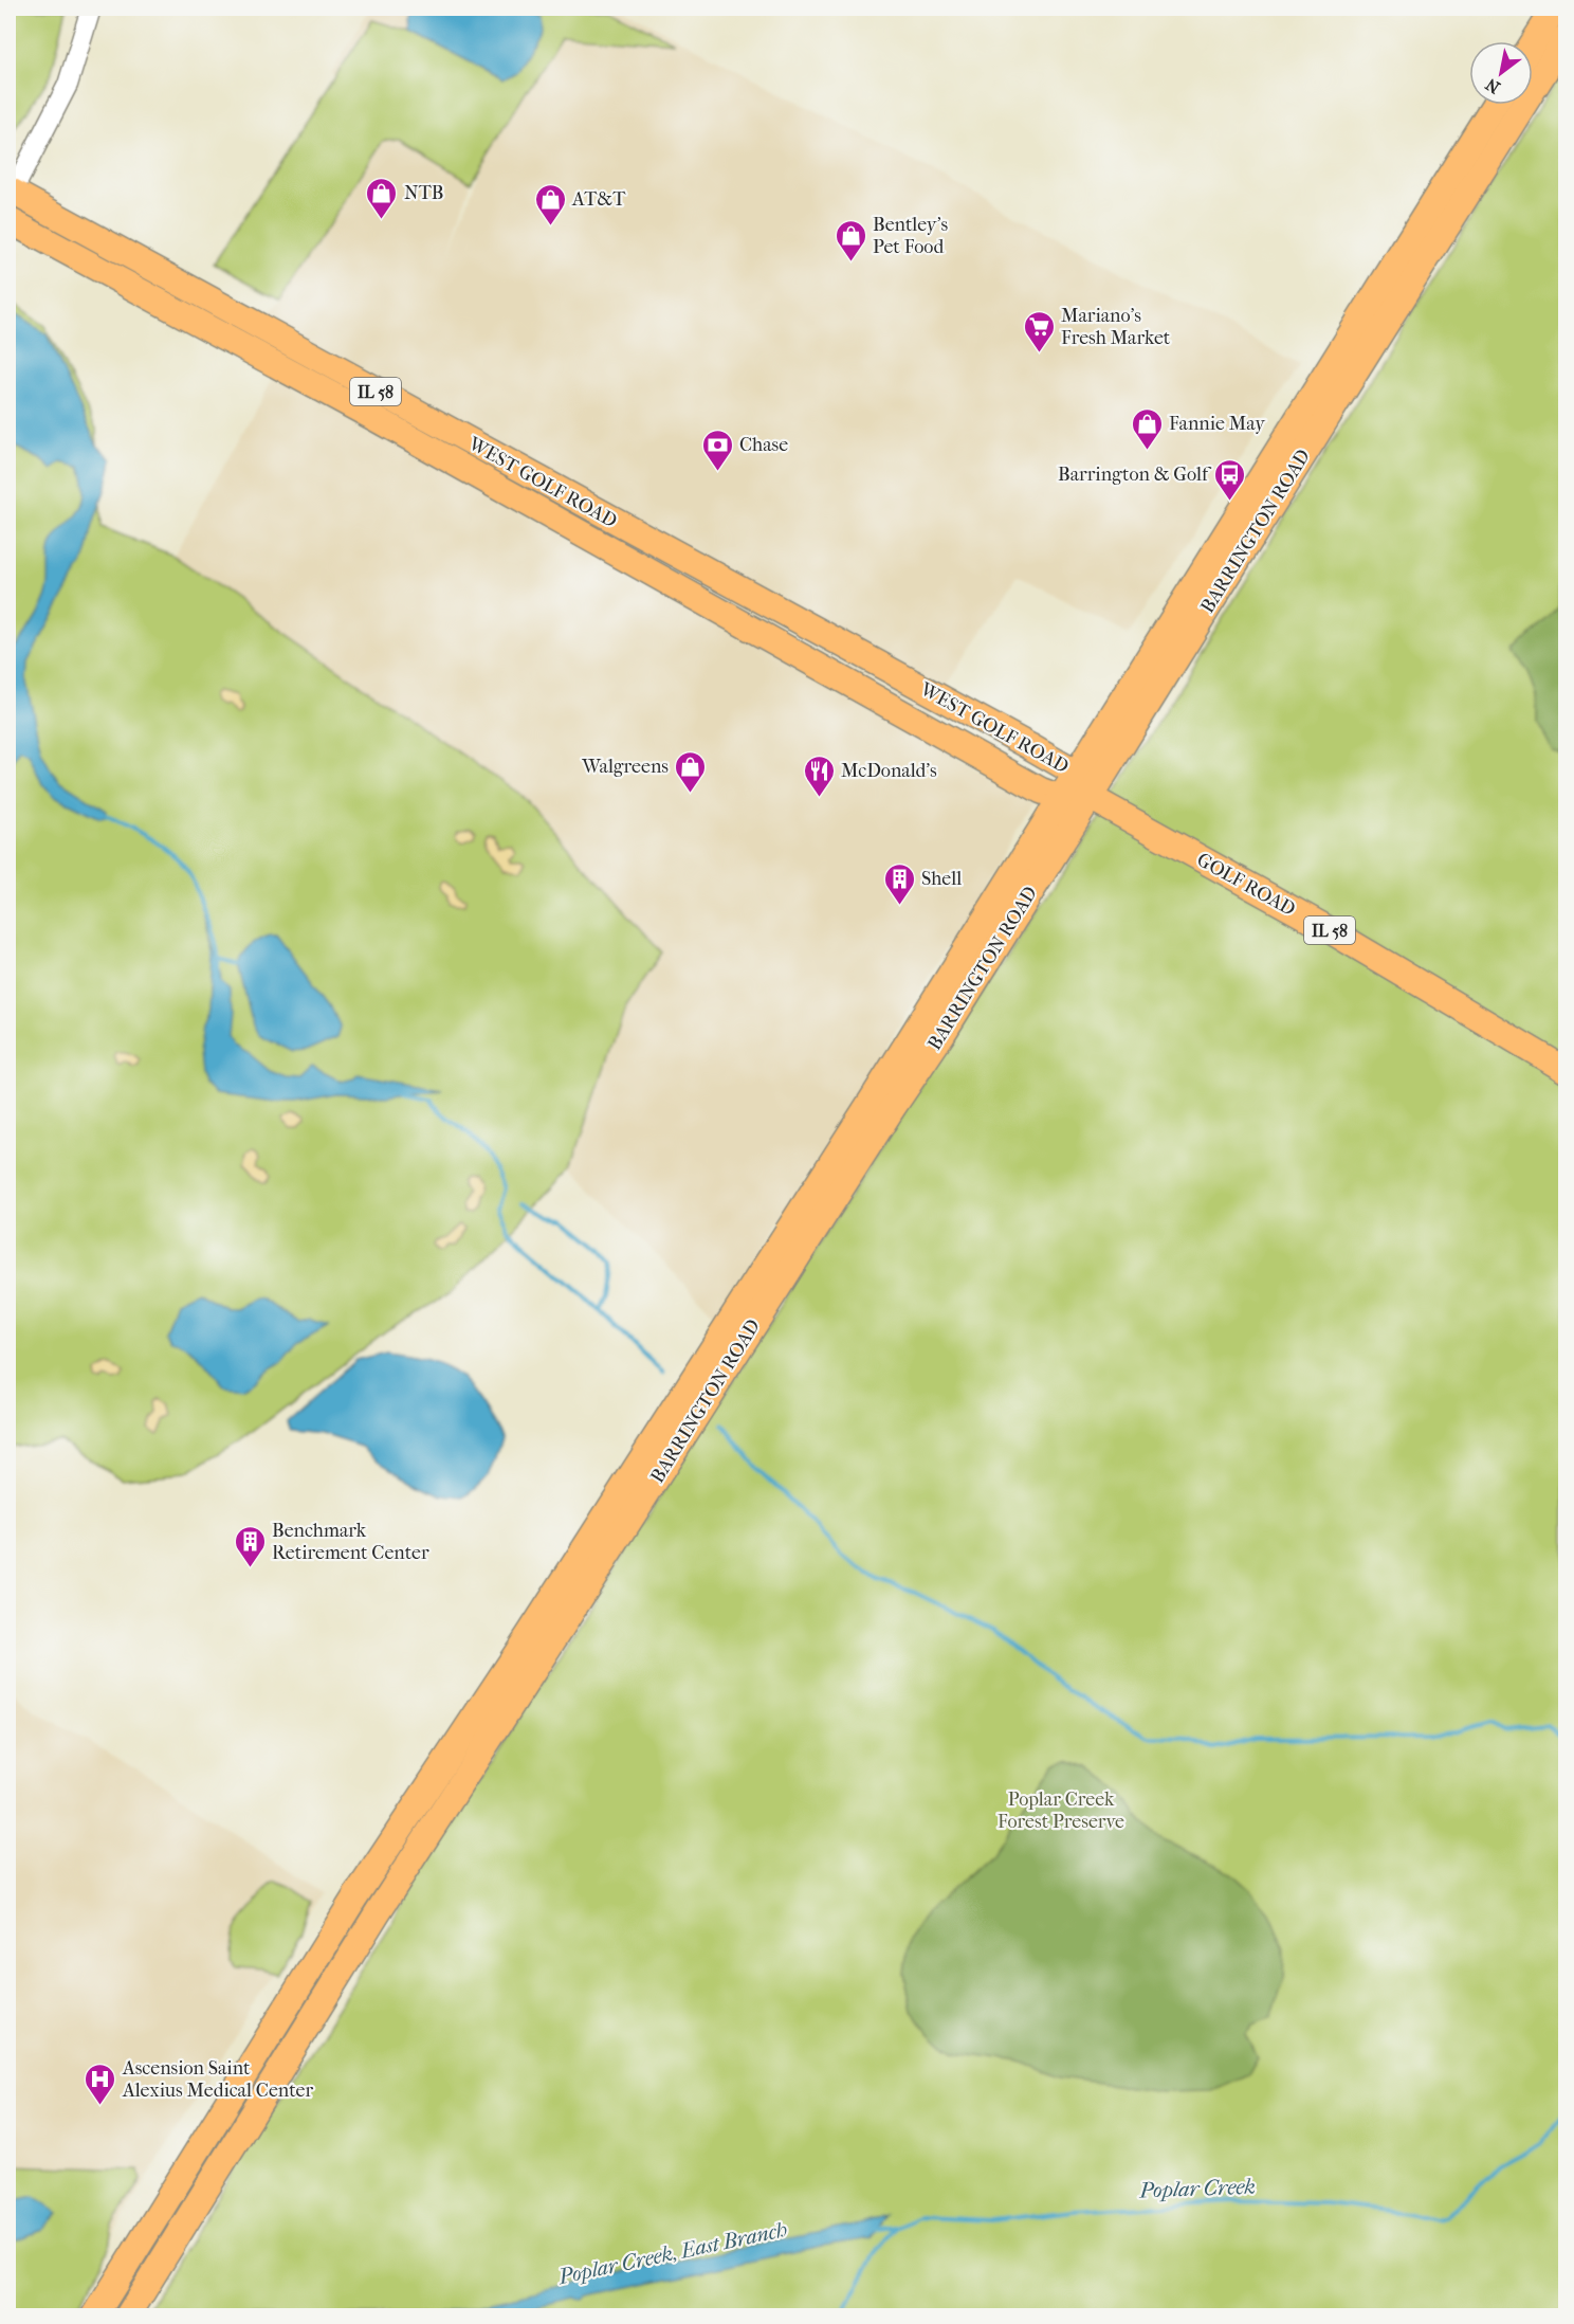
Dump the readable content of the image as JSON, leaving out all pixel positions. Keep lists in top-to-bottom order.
{
  "streets": {
    "main road": [
      "IL 58",
      "WEST GOLF ROAD",
      "BARRINGTON ROAD",
      "GOLF ROAD"
    ]
  },
  "crossings": [
    ["WEST GOLF ROAD", "BARRINGTON ROAD"],
    ["WEST GOLF ROAD", "GOLF ROAD"],
    ["BARRINGTON ROAD", "GOLF ROAD"]
  ],
  "water": ["Poplar Creek", "Poplar Creek, East Branch"],
  "parks": ["Poplar Creek Forest Preserve"],
  "places": {
    "shop": [
      "NTB",
      "AT&T",
      "Bentley's Pet Food",
      "Fannie May",
      "Walgreens"
    ],
    "supermarket": ["Mariano's Fresh Market"],
    "bank": ["Chase"],
    "bus stop": ["Barrington & Golf"],
    "restaurant": ["McDonald's"],
    "building": ["Shell", "Benchmark Retirement Center"],
    "hospital": ["Ascension Saint Alexius Medical Center"]
  },
  "north": "bottom left"
}
